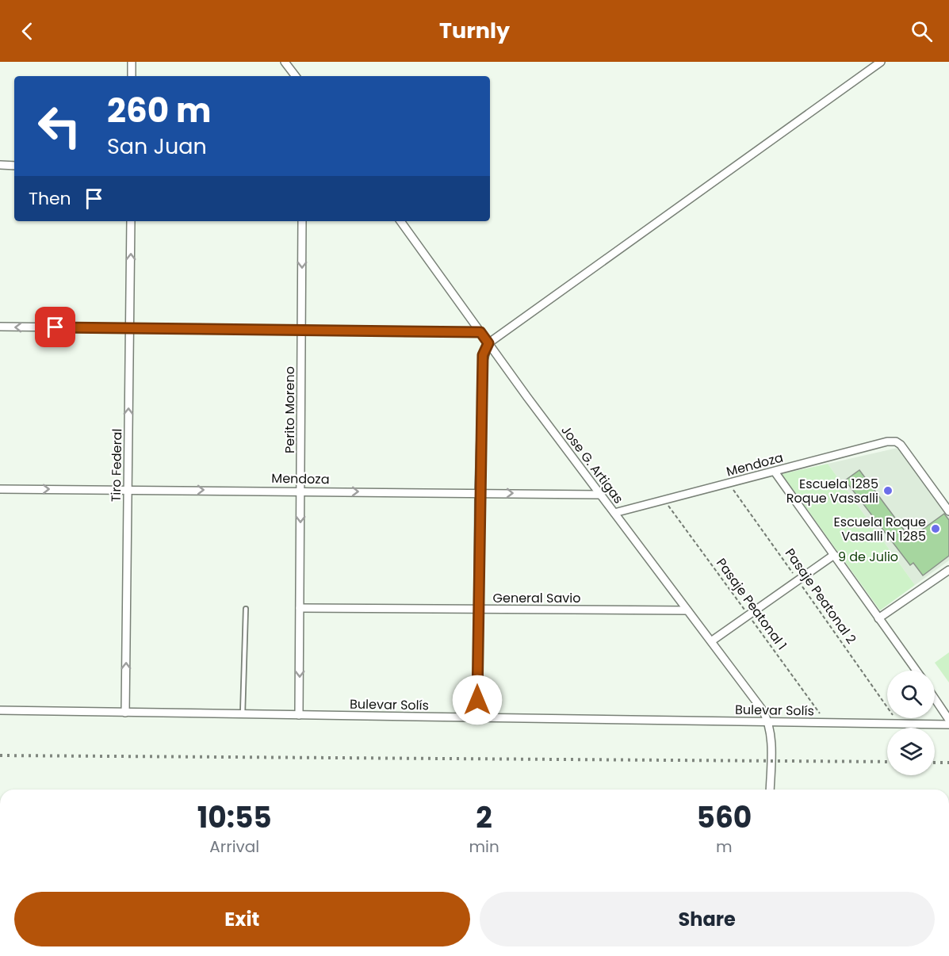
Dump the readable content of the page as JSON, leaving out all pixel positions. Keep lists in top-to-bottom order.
{
  "streets": {
    "street": [
      "Perito Moreno",
      "Jose G. Artigas",
      "Mendoza",
      "Tiro Federal",
      "General Savio",
      "Bulevar Solís"
    ],
    "path": ["Pasaje Peatonal 2", "Pasaje Peatonal 1"]
  },
  "crossings": [
    ["Perito Moreno", "Mendoza"],
    ["Perito Moreno", "General Savio"],
    ["Perito Moreno", "Bulevar Solís"],
    ["Jose G. Artigas", "Mendoza"],
    ["Jose G. Artigas", "General Savio"],
    ["Jose G. Artigas", "Bulevar Solís"],
    ["Mendoza", "Tiro Federal"],
    ["Tiro Federal", "Bulevar Solís"]
  ],
  "one_way": ["Perito Moreno", "Mendoza", "Tiro Federal"],
  "parks": ["9 de Julio"],
  "places": ["Escuela 1285 Roque Vassalli", "Escuela Roque Vasalli N 1285"],
  "page": {
    "header": "Turnly",
    "turn": ["260 m", "San Juan"],
    "then": "Then",
    "eta": [
      "10:55",
      "Arrival",
      "2",
      "min",
      "560",
      "m"
    ],
    "buttons": ["Exit", "Share"]
  }
}
